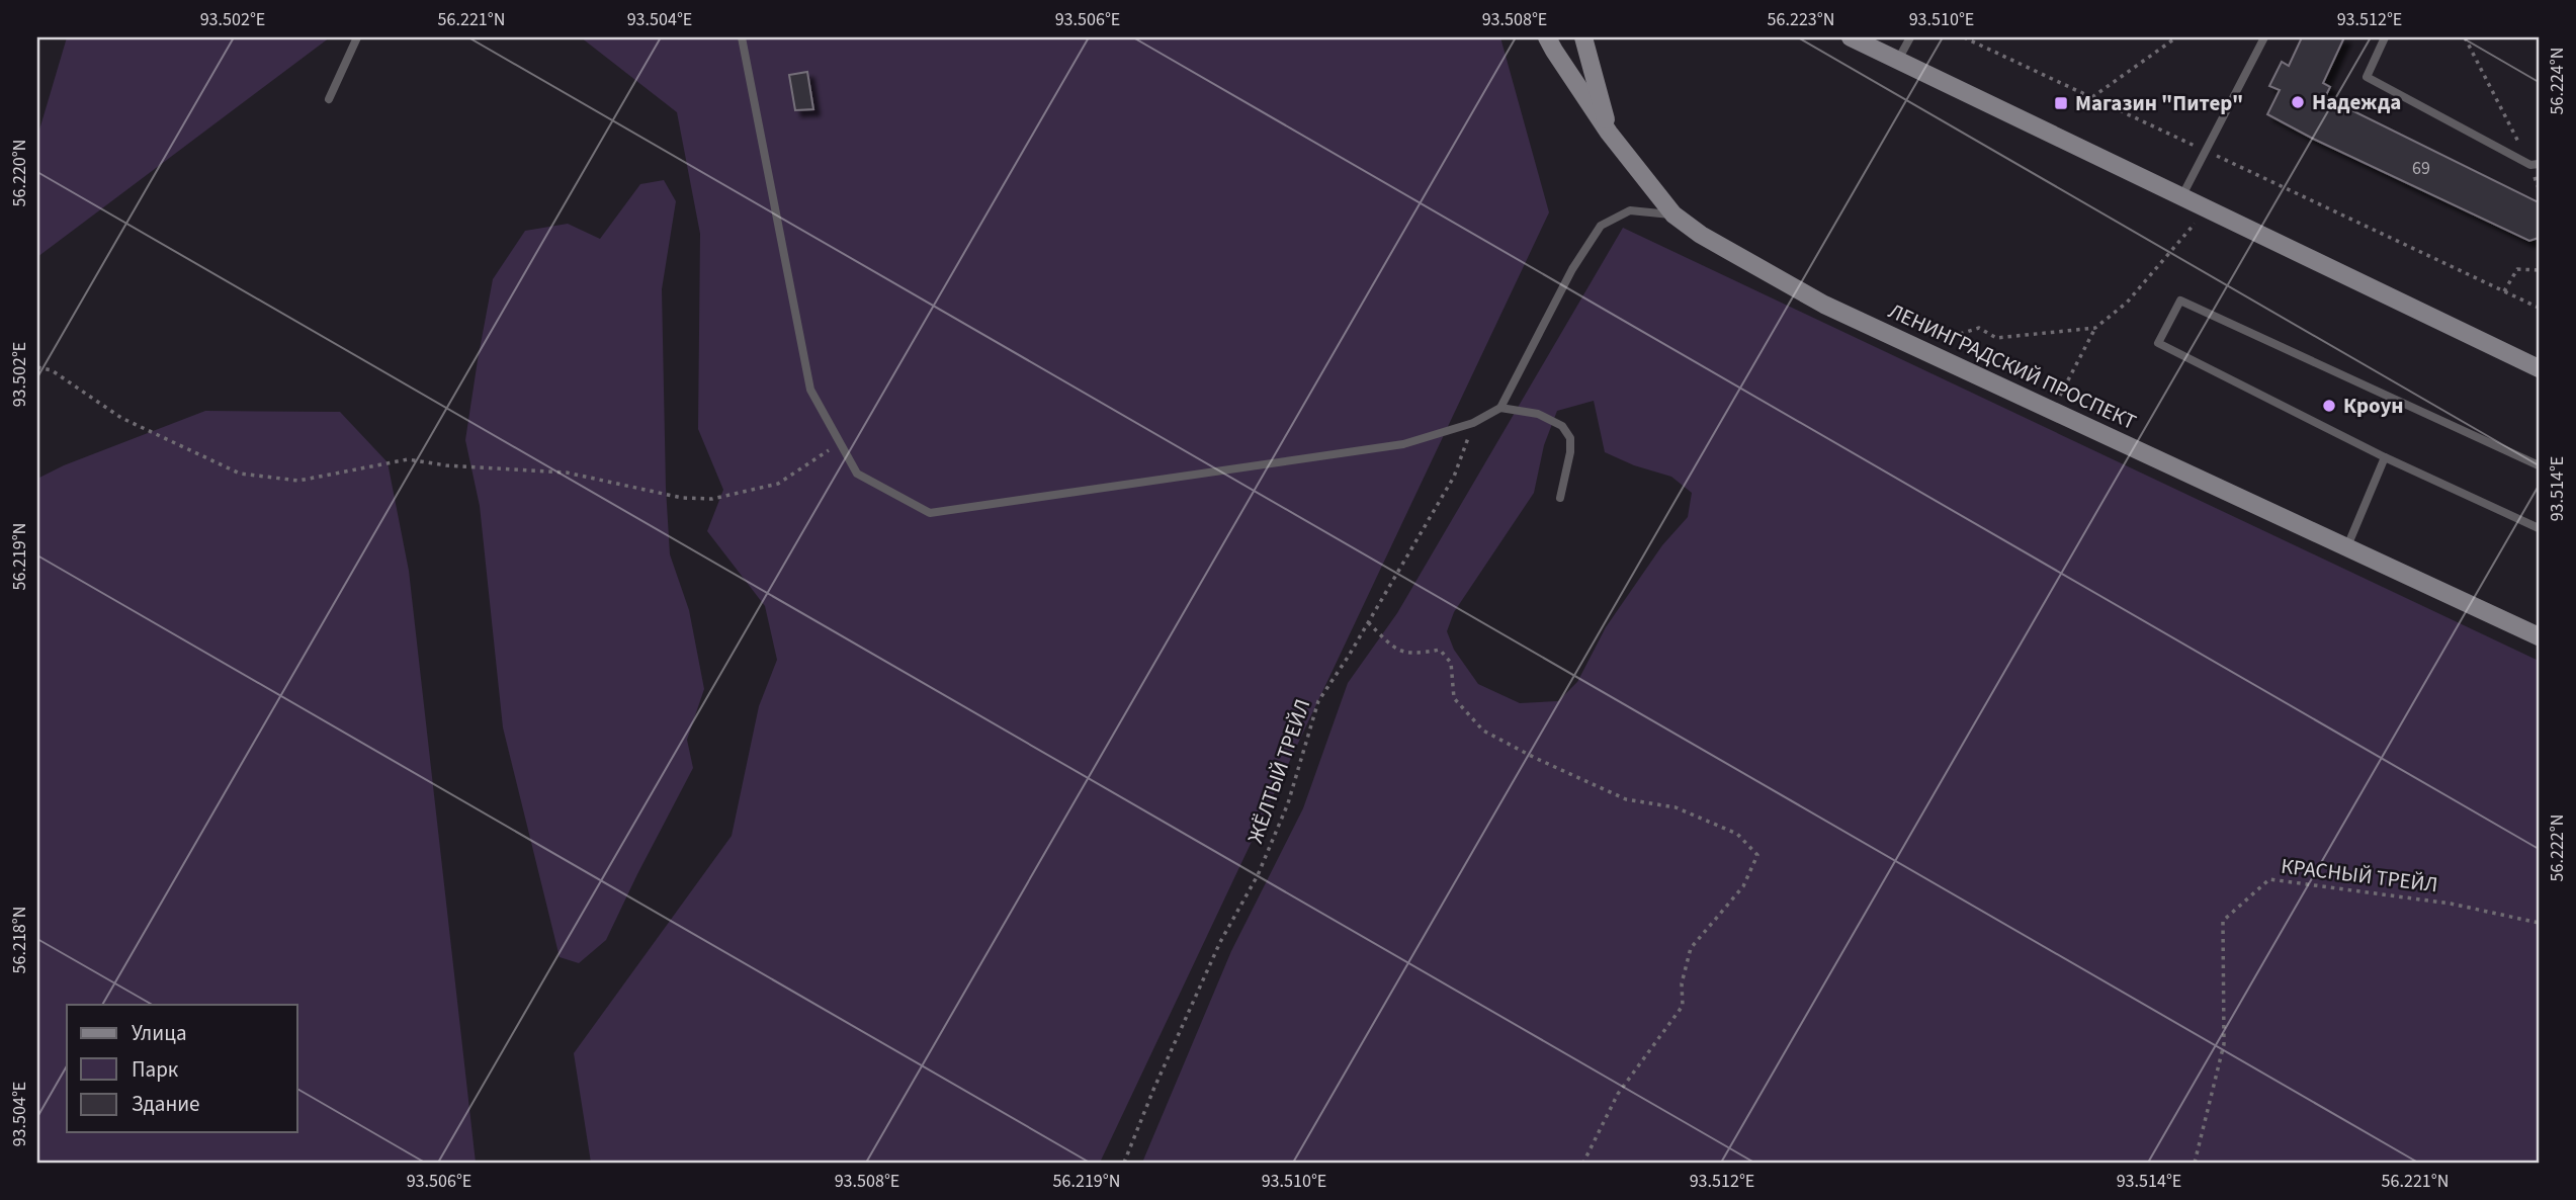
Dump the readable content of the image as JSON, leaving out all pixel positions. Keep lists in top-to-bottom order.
{
  "streets": {
    "main road": ["ЛЕНИНГРАДСКИЙ ПРОСПЕКТ"],
    "path": ["ЖЁЛТЫЙ ТРЕЙЛ", "КРАСНЫЙ ТРЕЙЛ"]
  },
  "places": {
    "other": ["Надежда", "Кроун"],
    "transit": ["Магазин \"Питер\""]
  },
  "house_numbers": ["69"],
  "legend": ["Улица", "Парк", "Здание"],
  "coordinates": [
    "93.502°E",
    "56.221°N",
    "93.504°E",
    "93.506°E",
    "93.508°E",
    "56.223°N",
    "93.510°E",
    "93.512°E",
    "56.224°N",
    "56.220°N",
    "93.514°E",
    "56.219°N",
    "56.222°N",
    "56.218°N"
  ]
}
